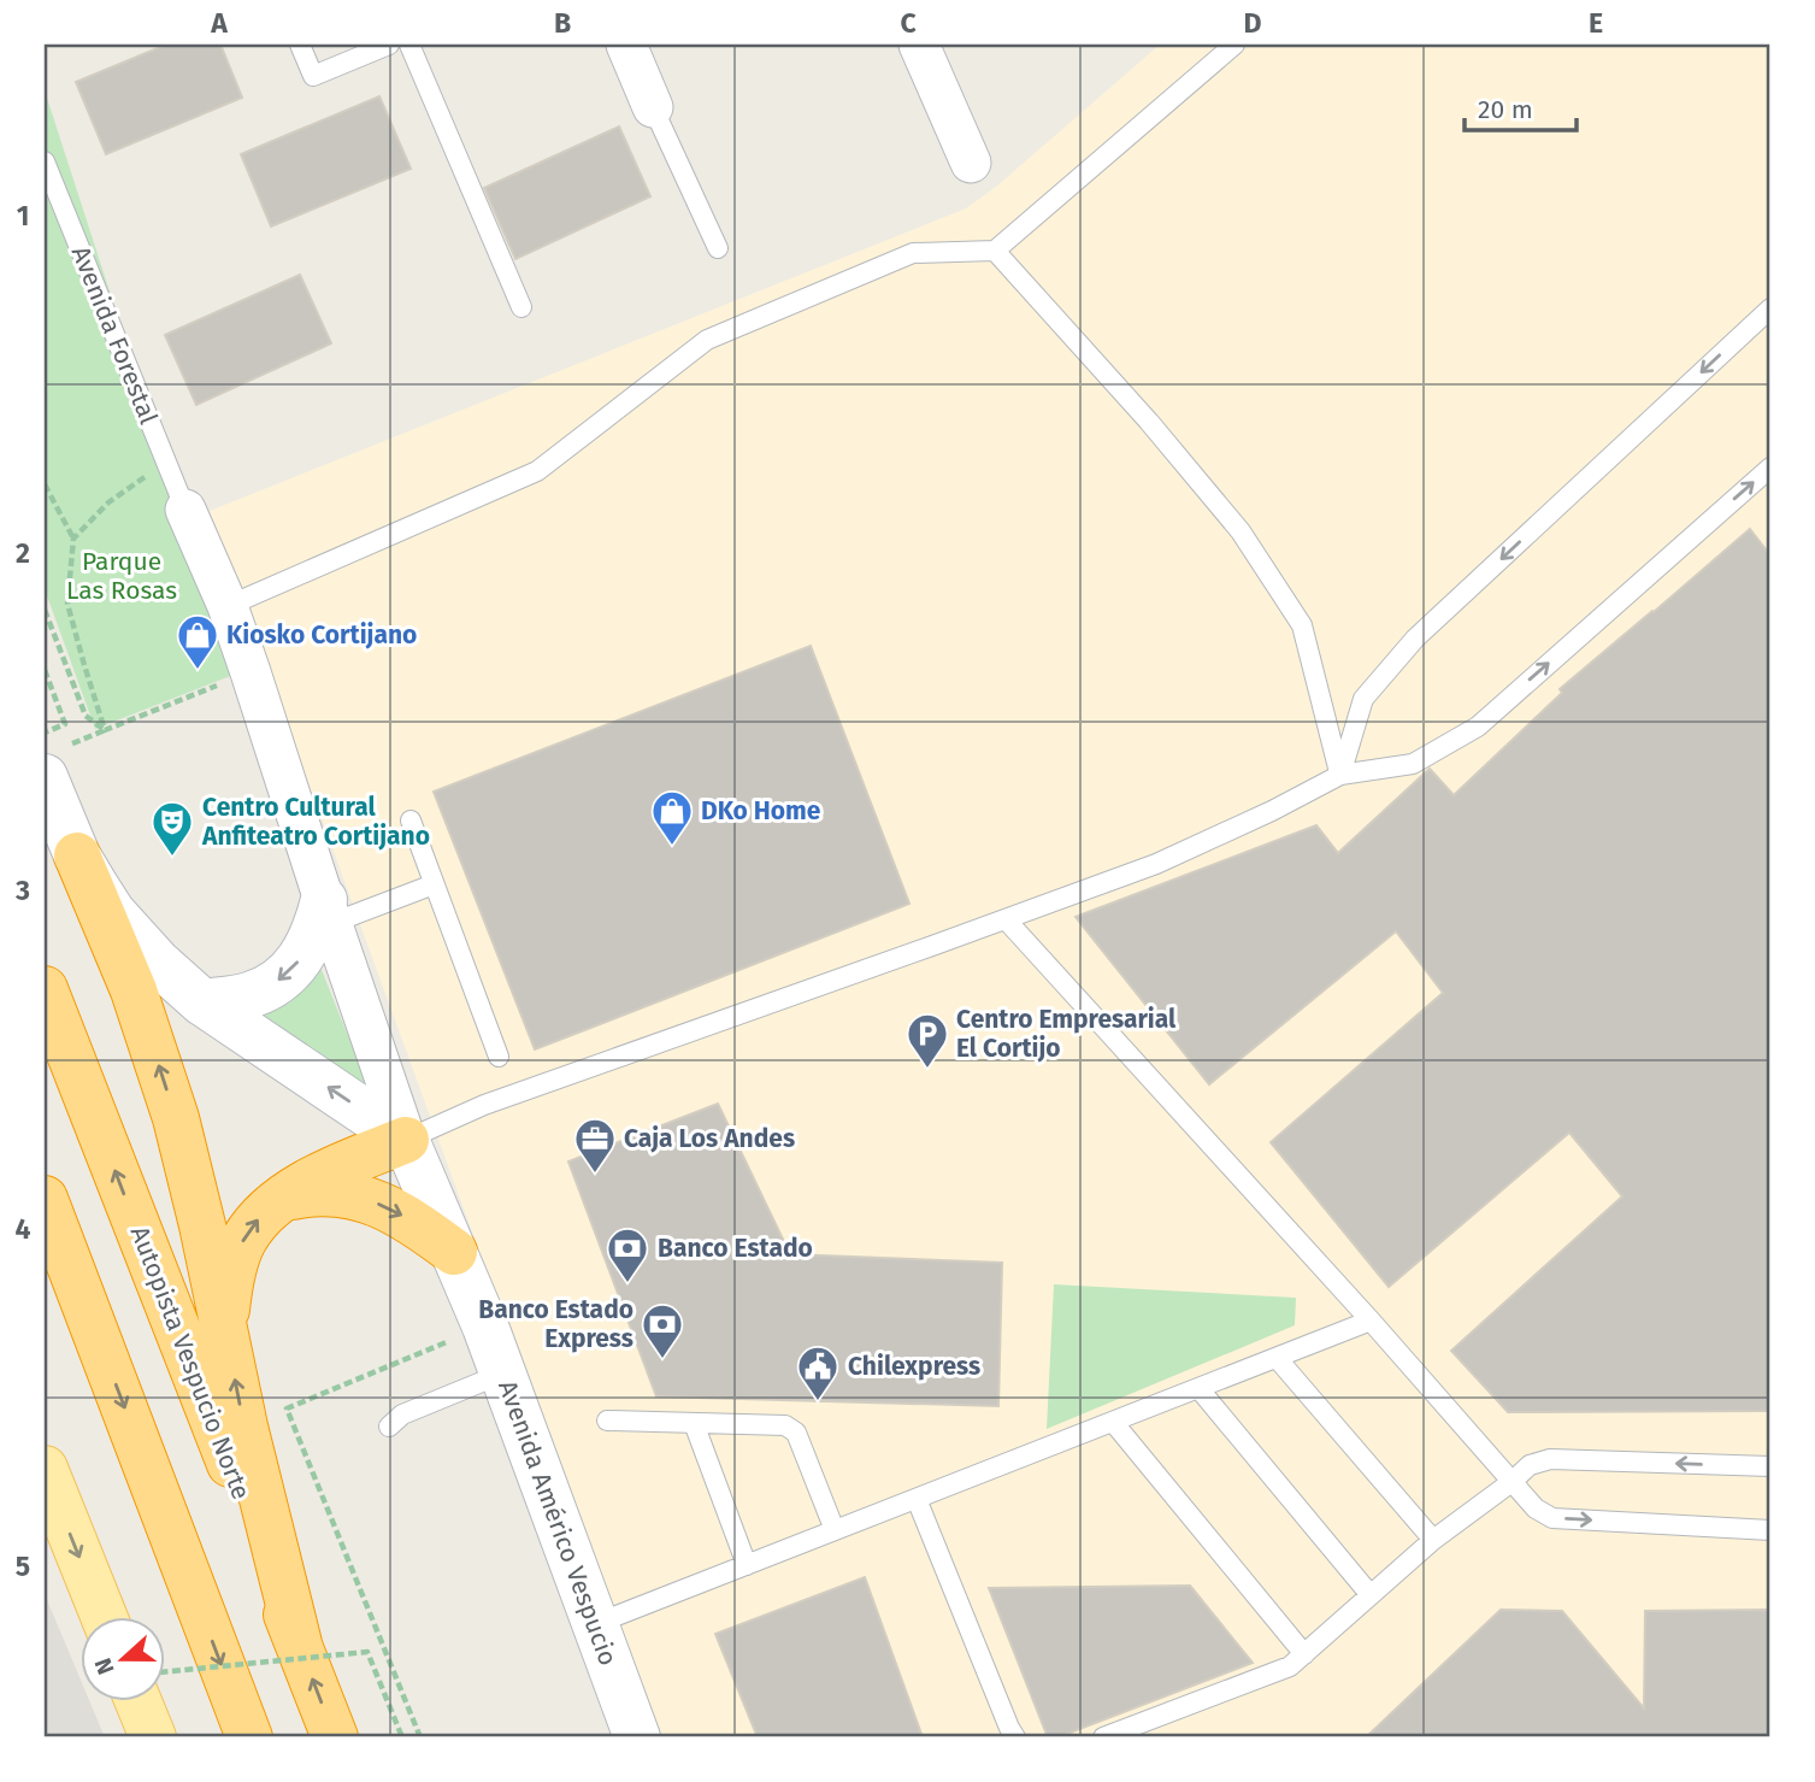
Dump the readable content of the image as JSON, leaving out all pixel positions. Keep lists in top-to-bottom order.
{
  "streets": {
    "highway": ["Autopista Vespucio Norte"],
    "main road": ["Avenida Américo Vespucio"],
    "lane": ["Avenida Forestal"]
  },
  "parks": ["Parque Las Rosas"],
  "places": {
    "shop": ["Kiosko Cortijano", "DKo Home"],
    "theatre": ["Centro Cultural Anfiteatro Cortijano"],
    "parking": ["Centro Empresarial El Cortijo"],
    "office": ["Caja Los Andes"],
    "bank": ["Banco Estado", "Banco Estado Express"],
    "public building": ["Chilexpress"]
  },
  "scale_bar": "20 m",
  "north": "left",
  "grid": {
    "columns": [
      "A",
      "B",
      "C",
      "D",
      "E"
    ],
    "rows": [
      "1",
      "2",
      "3",
      "4",
      "5"
    ]
  }
}
